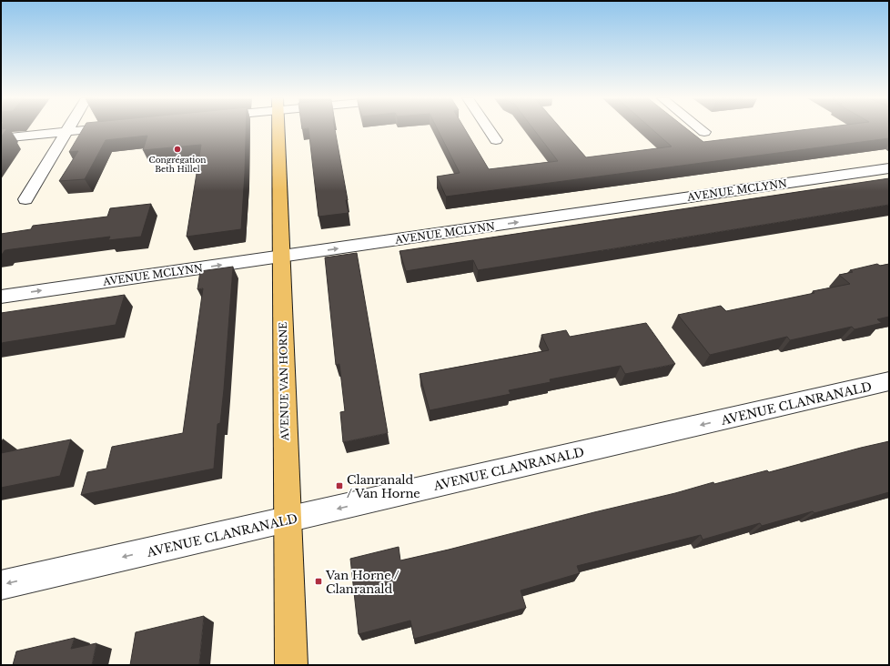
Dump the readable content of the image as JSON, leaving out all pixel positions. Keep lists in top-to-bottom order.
{
  "streets": {
    "main road": ["AVENUE VAN HORNE"],
    "street": ["AVENUE MCLYNN", "AVENUE CLANRANALD"]
  },
  "crossings": [
    ["AVENUE MCLYNN", "AVENUE VAN HORNE"],
    ["AVENUE VAN HORNE", "AVENUE CLANRANALD"]
  ],
  "one_way": ["AVENUE MCLYNN", "AVENUE CLANRANALD"],
  "places": {
    "other": ["Congrégation Beth Hillel"],
    "transit": ["Clanranald / Van Horne", "Van Horne / Clanranald"]
  }
}
